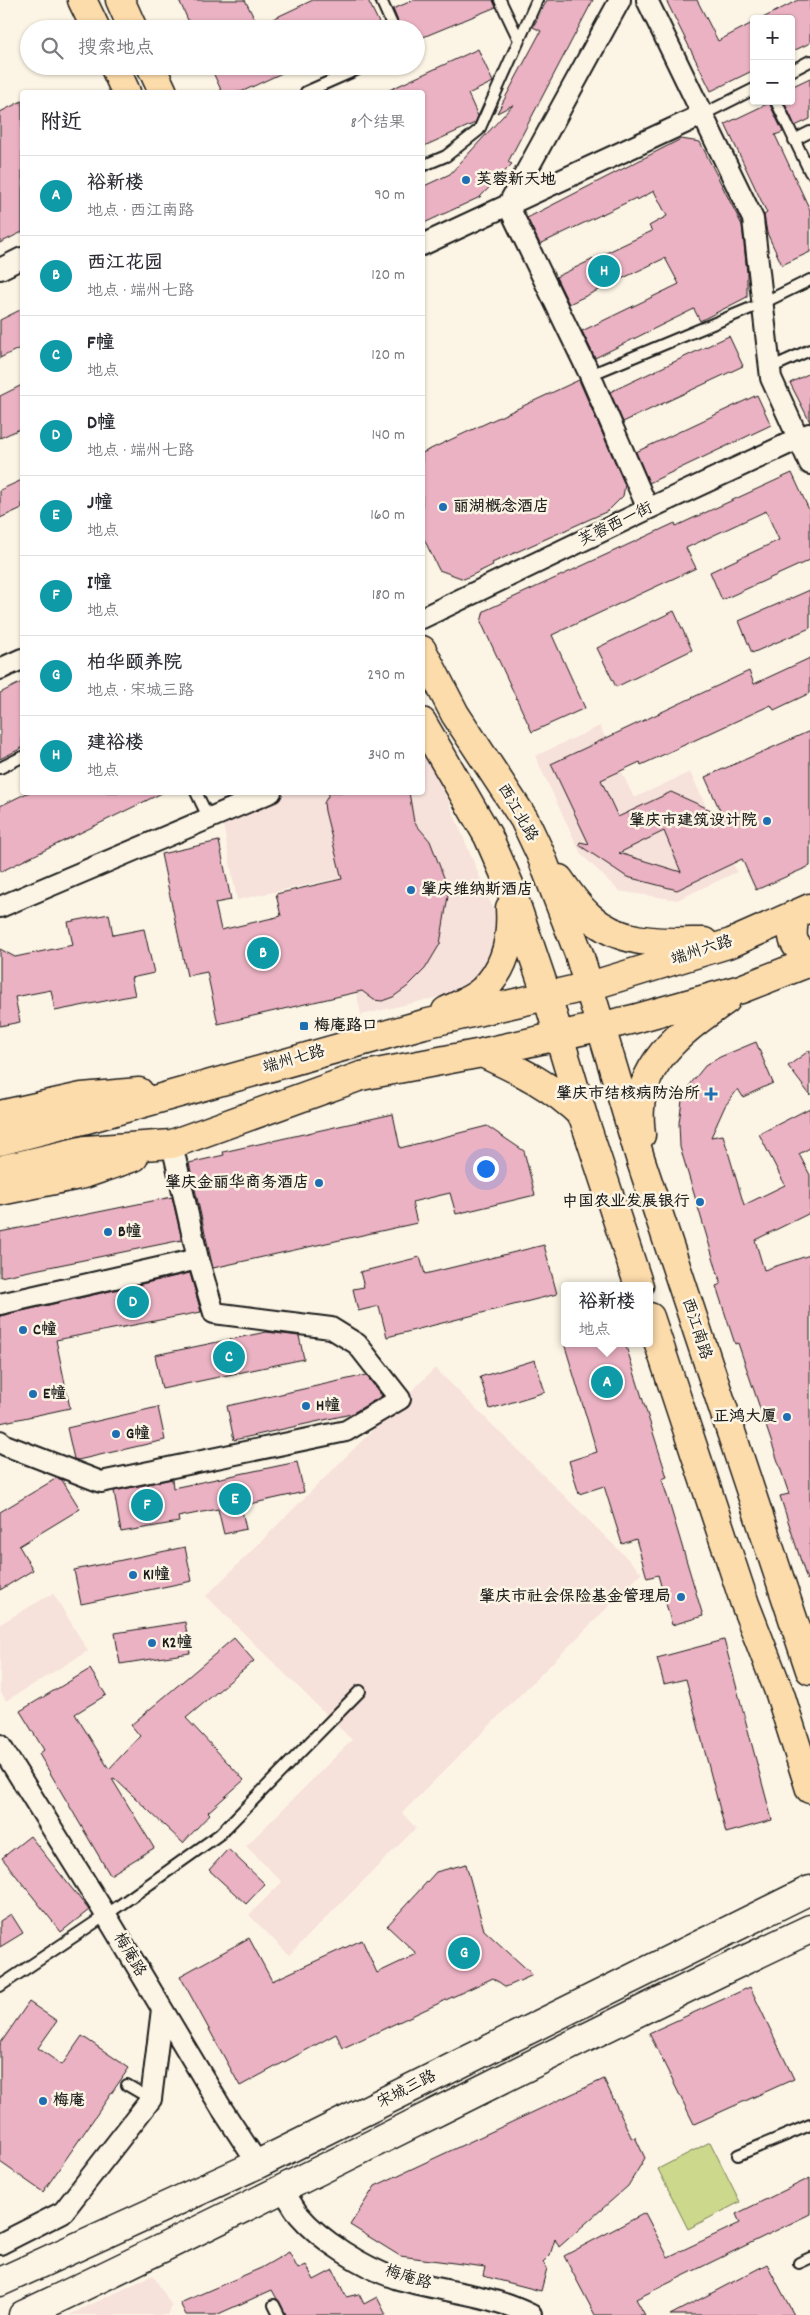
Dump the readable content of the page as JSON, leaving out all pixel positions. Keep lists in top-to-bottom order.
{
  "streets": {
    "main road": [
      "西江北路",
      "端州六路",
      "端州七路",
      "西江南路",
      "宋城三路"
    ],
    "street": ["芙蓉西一街", "梅庵路"]
  },
  "crossings": [
    ["西江北路", "端州六路"],
    ["西江北路", "端州七路"],
    ["西江北路", "西江南路"],
    ["端州六路", "端州七路"],
    ["端州六路", "西江南路"],
    ["端州七路", "西江南路"],
    ["梅庵路", "宋城三路"]
  ],
  "places": {
    "other": [
      "芙蓉新天地",
      "丽湖概念酒店",
      "肇庆市建筑设计院",
      "肇庆维纳斯酒店",
      "肇庆金丽华商务酒店",
      "中国农业发展银行",
      "B幢",
      "C幢",
      "E幢",
      "H幢",
      "正鸿大厦",
      "G幢",
      "K1幢",
      "肇庆市社会保险基金管理局",
      "K2幢",
      "梅庵"
    ],
    "transit": ["梅庵路口"],
    "health": ["肇庆市结核病防治所"]
  },
  "page": {
    "map_buttons": ["+", "−"],
    "search": "搜索地点",
    "heading": ["附近", "8个结果"],
    "list": [
      {
        "mark": "A",
        "name": "裕新楼",
        "note": "地点 · 西江南路",
        "value": "90 m"
      },
      {
        "mark": "B",
        "name": "西江花园",
        "note": "地点 · 端州七路",
        "value": "120 m"
      },
      {
        "mark": "C",
        "name": "F幢",
        "note": "地点",
        "value": "120 m"
      },
      {
        "mark": "D",
        "name": "D幢",
        "note": "地点 · 端州七路",
        "value": "140 m"
      },
      {
        "mark": "E",
        "name": "J幢",
        "note": "地点",
        "value": "160 m"
      },
      {
        "mark": "F",
        "name": "I幢",
        "note": "地点",
        "value": "180 m"
      },
      {
        "mark": "G",
        "name": "柏华颐养院",
        "note": "地点 · 宋城三路",
        "value": "290 m"
      },
      {
        "mark": "H",
        "name": "建裕楼",
        "note": "地点",
        "value": "340 m"
      }
    ],
    "pins": [
      "H",
      "B",
      "D",
      "C",
      "A",
      "E",
      "F",
      "G"
    ],
    "popup": ["裕新楼", "地点"]
  }
}
